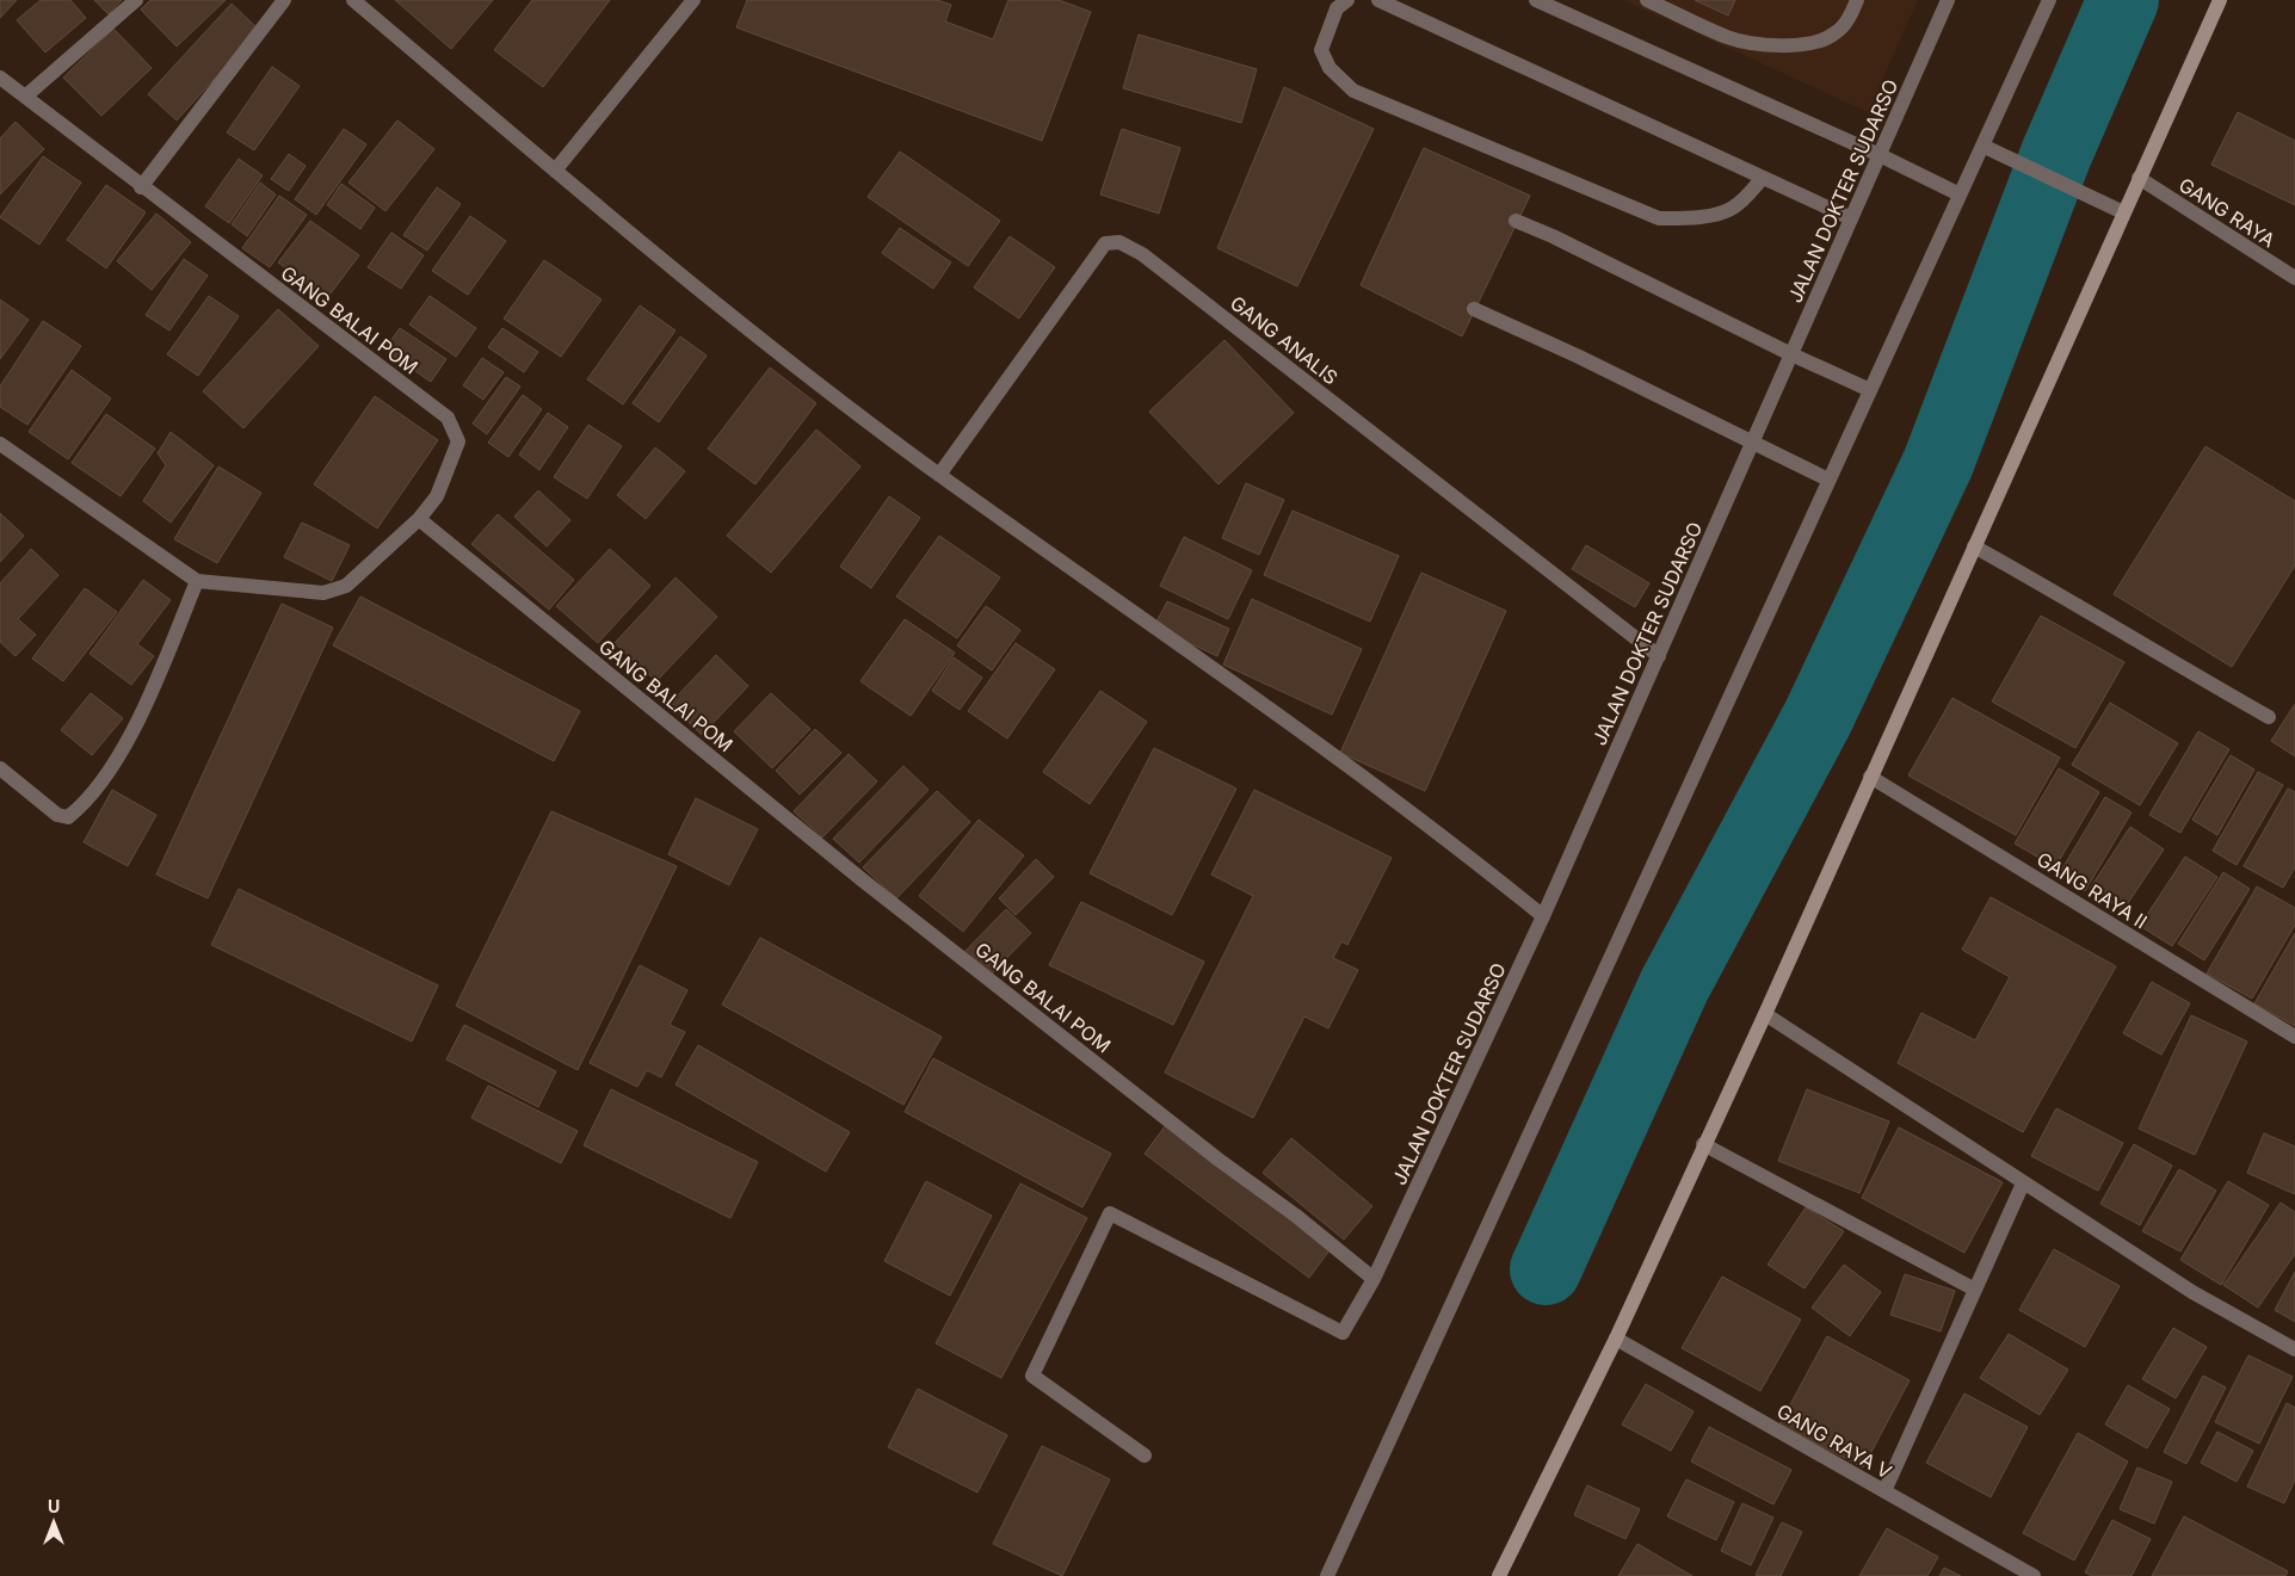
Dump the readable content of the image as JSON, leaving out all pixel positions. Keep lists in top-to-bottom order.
{
  "streets": {
    "street": [
      "JALAN DOKTER SUDARSO",
      "GANG RAYA",
      "GANG BALAI POM",
      "GANG ANALIS",
      "GANG RAYA II",
      "GANG RAYA V"
    ]
  },
  "crossings": [
    ["JALAN DOKTER SUDARSO", "GANG BALAI POM"],
    ["JALAN DOKTER SUDARSO", "GANG ANALIS"]
  ],
  "north": "top"
}
